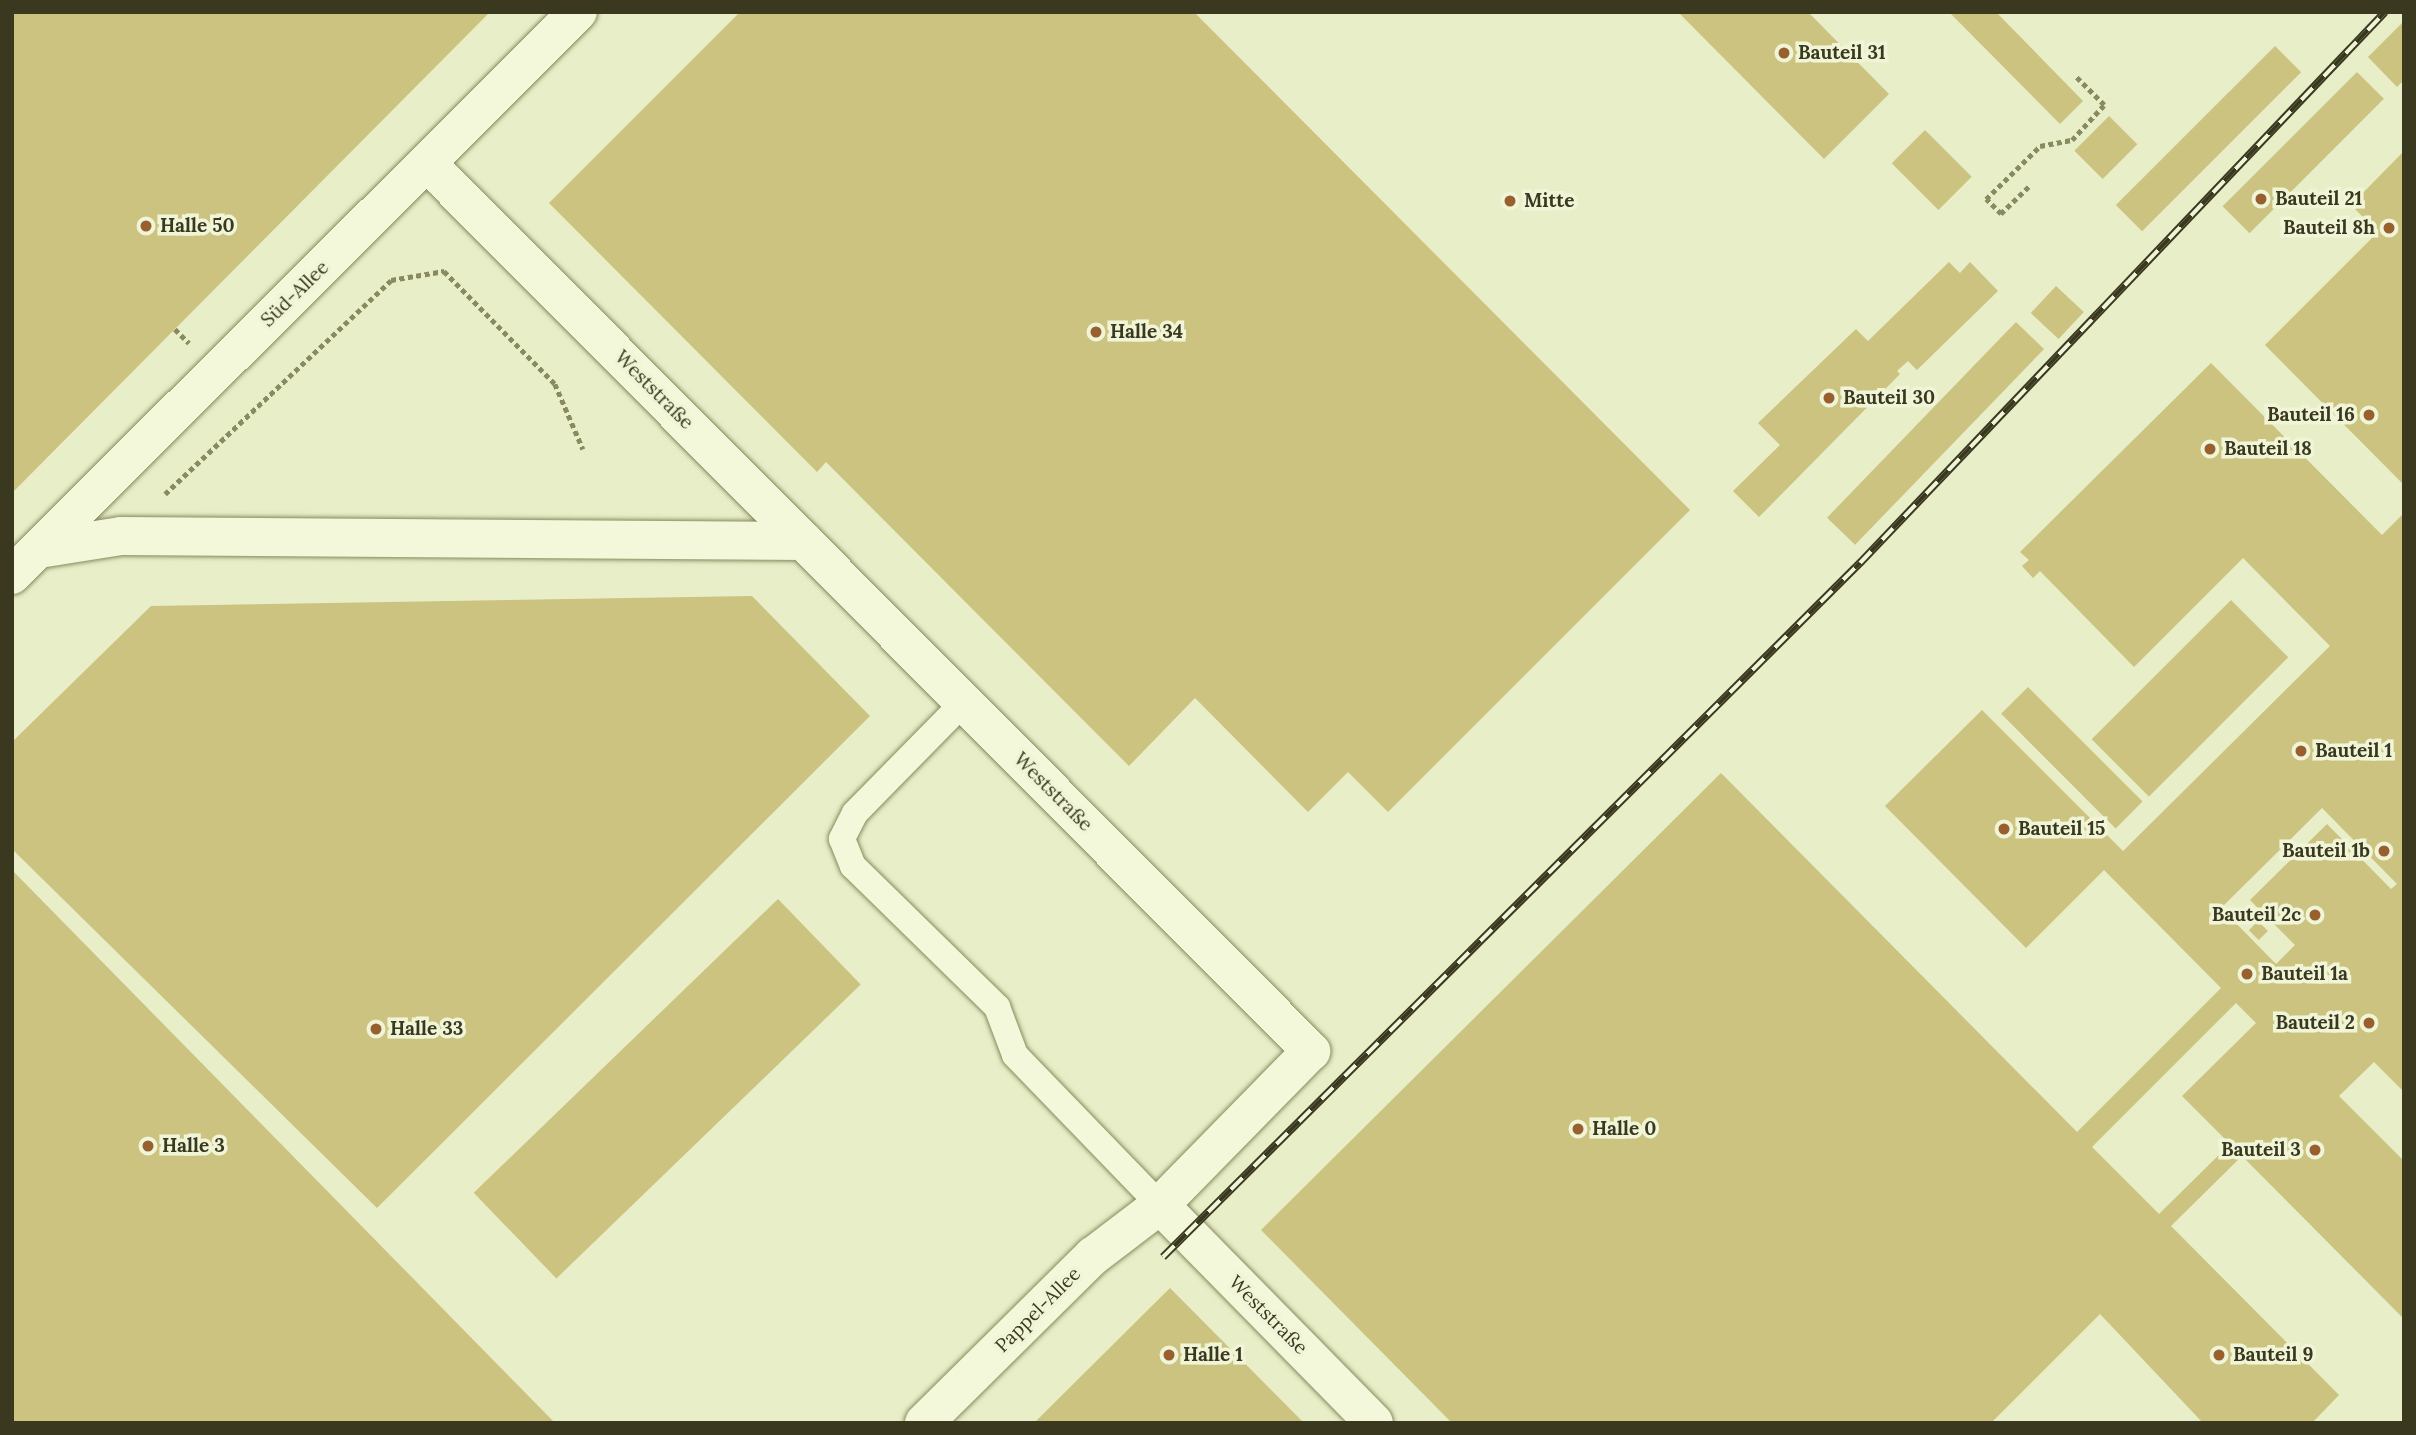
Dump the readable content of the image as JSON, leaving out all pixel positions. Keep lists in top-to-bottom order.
{
  "streets": {
    "street": ["Süd-Allee", "Weststraße", "Pappel-Allee"]
  },
  "crossings": [
    ["Süd-Allee", "Weststraße"],
    ["Weststraße", "Pappel-Allee"]
  ],
  "places": [
    "Bauteil 31",
    "Bauteil 21",
    "Mitte",
    "Halle 50",
    "Bauteil 8h",
    "Halle 34",
    "Bauteil 30",
    "Bauteil 16",
    "Bauteil 18",
    "Bauteil 1",
    "Bauteil 15",
    "Bauteil 1b",
    "Bauteil 2c",
    "Bauteil 1a",
    "Bauteil 2",
    "Halle 33",
    "Halle 0",
    "Halle 3",
    "Bauteil 3",
    "Halle 1",
    "Bauteil 9"
  ]
}
